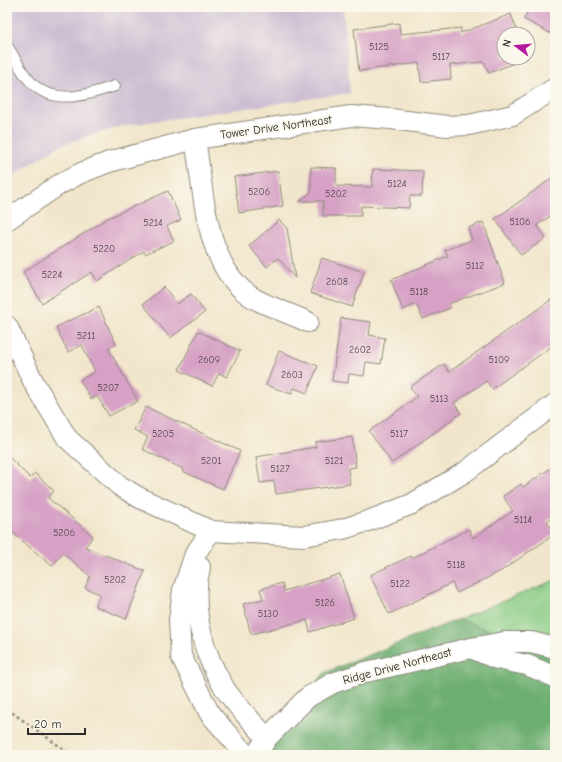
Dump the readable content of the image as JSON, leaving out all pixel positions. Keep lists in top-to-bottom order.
{
  "streets": {
    "street": ["Tower Drive Northeast", "Ridge Drive Northeast"]
  },
  "house_numbers": [
    "5125",
    "5117",
    "5124",
    "5206",
    "5202",
    "5106",
    "5214",
    "5220",
    "5112",
    "5224",
    "2608",
    "5118",
    "5211",
    "2602",
    "2609",
    "5109",
    "2603",
    "5207",
    "5113",
    "5205",
    "5117",
    "5201",
    "5121",
    "5127",
    "5114",
    "5206",
    "5118",
    "5202",
    "5122",
    "5126",
    "5130"
  ],
  "scale_bar": "20 m",
  "north": "left"
}
